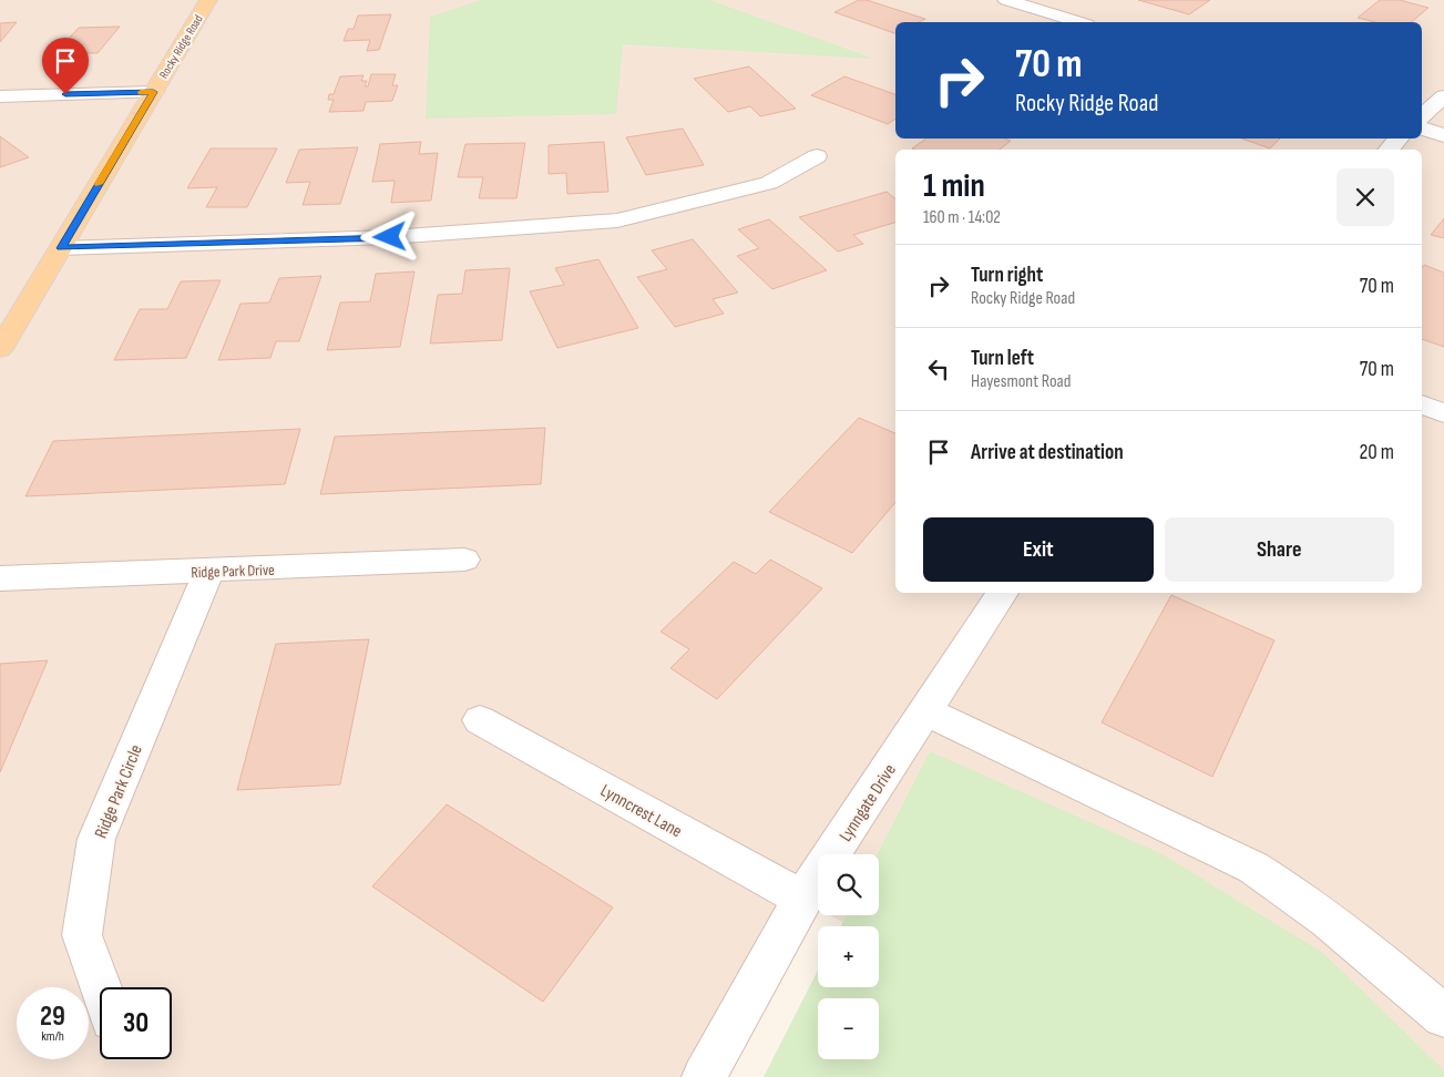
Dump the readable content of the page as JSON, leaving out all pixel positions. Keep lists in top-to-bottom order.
{
  "streets": {
    "main road": ["Rocky Ridge Road"],
    "street": [
      "Ridge Park Drive",
      "Ridge Park Circle",
      "Lynngate Drive",
      "Lynncrest Lane"
    ]
  },
  "crossings": [
    ["Ridge Park Drive", "Ridge Park Circle"],
    ["Lynngate Drive", "Lynncrest Lane"]
  ],
  "page": {
    "turn": ["70 m", "Rocky Ridge Road"],
    "heading": ["1 min", "160 m · 14:02"],
    "list": [
      {
        "name": "Turn right",
        "note": "Rocky Ridge Road",
        "value": "70 m"
      },
      {
        "name": "Turn left",
        "note": "Hayesmont Road",
        "value": "70 m"
      },
      {
        "name": "Arrive at destination",
        "value": "20 m"
      }
    ],
    "buttons": ["Exit", "Share"],
    "map_buttons": ["+", "−"],
    "speed": "29 km/h",
    "limit": "30"
  }
}
